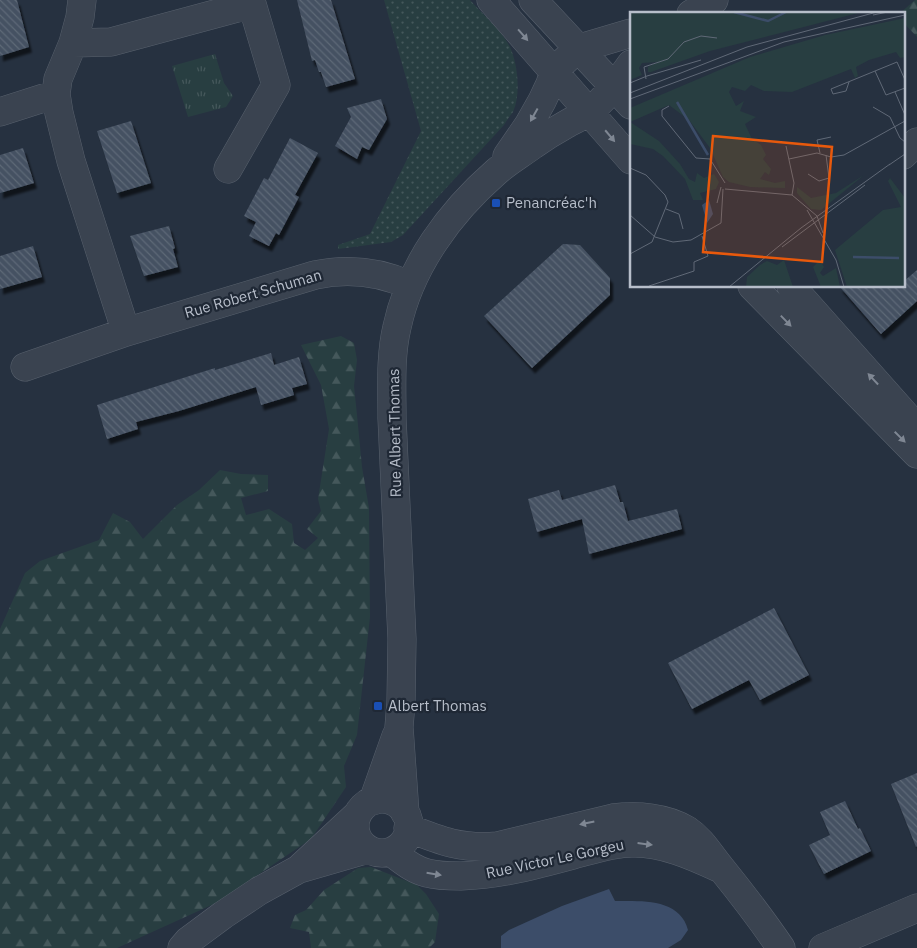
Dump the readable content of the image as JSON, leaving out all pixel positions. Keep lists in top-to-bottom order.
{
  "streets": {
    "street": ["Rue Robert Schuman", "Rue Albert Thomas", "Rue Victor Le Gorgeu"]
  },
  "crossings": [
    ["Rue Robert Schuman", "Rue Albert Thomas"],
    ["Rue Albert Thomas", "Rue Victor Le Gorgeu"]
  ],
  "places": {
    "transit": ["Penancréac'h", "Albert Thomas"]
  }
}
